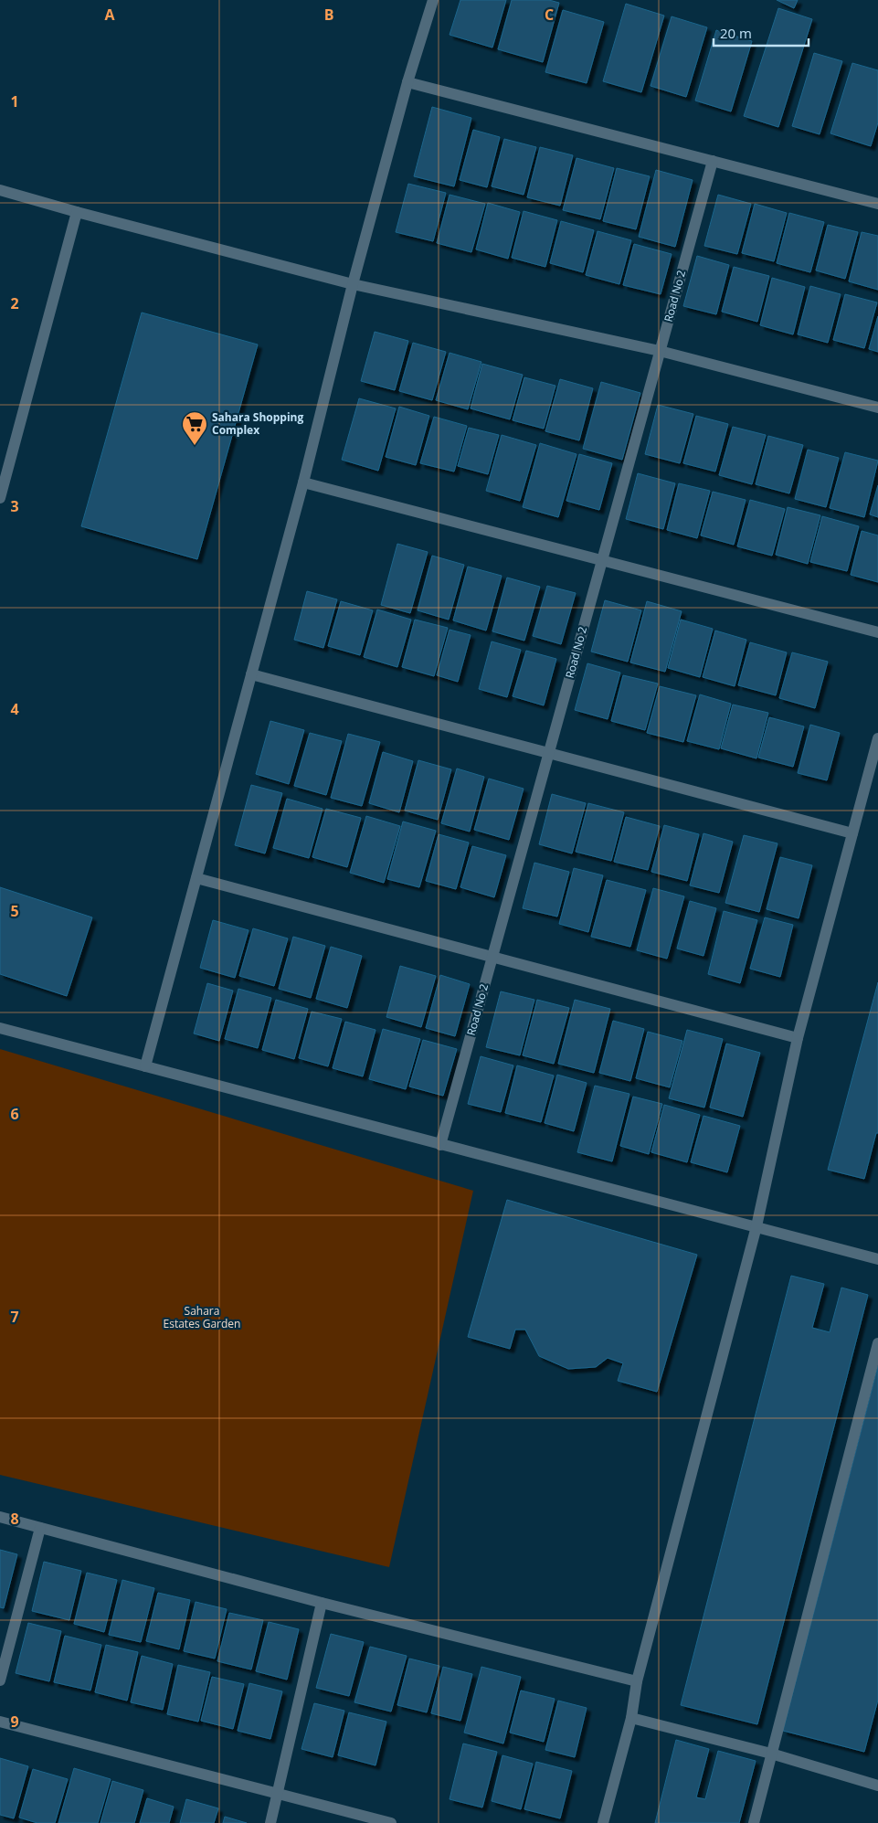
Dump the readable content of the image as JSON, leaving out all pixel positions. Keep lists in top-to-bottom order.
{
  "streets": {
    "street": ["Road No 2"]
  },
  "parks": ["Sahara Estates Garden"],
  "places": {
    "supermarket": ["Sahara Shopping Complex"]
  },
  "scale_bar": "20 m",
  "grid": {
    "columns": ["A", "B", "C"],
    "rows": [
      "1",
      "2",
      "3",
      "4",
      "5",
      "6",
      "7",
      "8",
      "9"
    ]
  }
}
